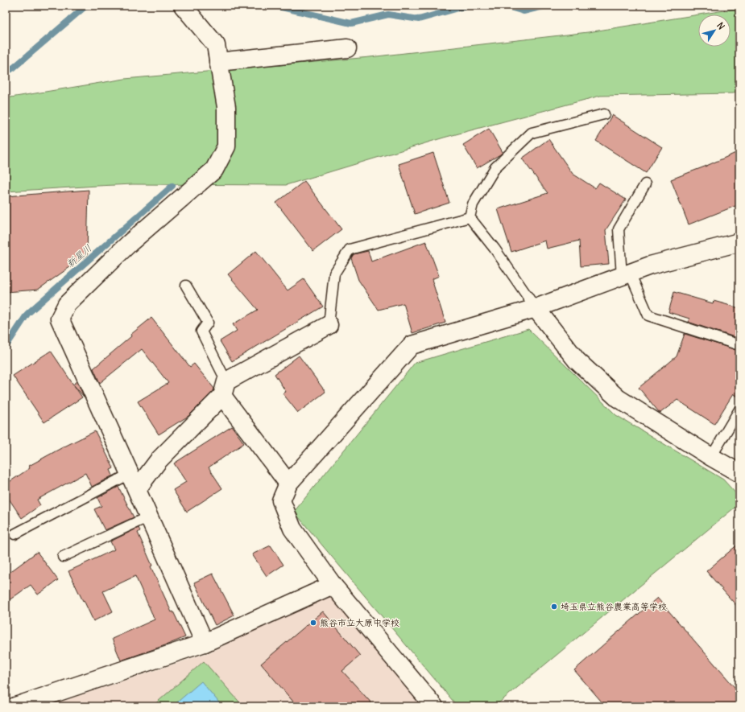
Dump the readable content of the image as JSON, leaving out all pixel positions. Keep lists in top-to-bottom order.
{
  "water": ["新星川"],
  "places": ["埼玉県立熊谷農業高等学校", "熊谷市立大原中学校"],
  "north": "top right"
}
